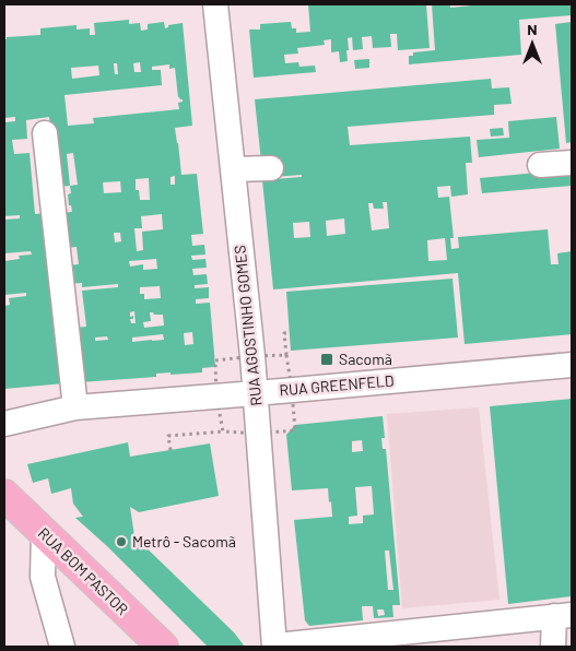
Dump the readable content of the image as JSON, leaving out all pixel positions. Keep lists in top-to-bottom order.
{
  "streets": {
    "main road": ["RUA BOM PASTOR"],
    "street": ["RUA AGOSTINHO GOMES", "RUA GREENFELD"]
  },
  "crossings": [
    ["RUA AGOSTINHO GOMES", "RUA GREENFELD"]
  ],
  "places": {
    "transit": ["Sacomã"],
    "other": ["Metrô - Sacomã"]
  },
  "north": "top"
}
